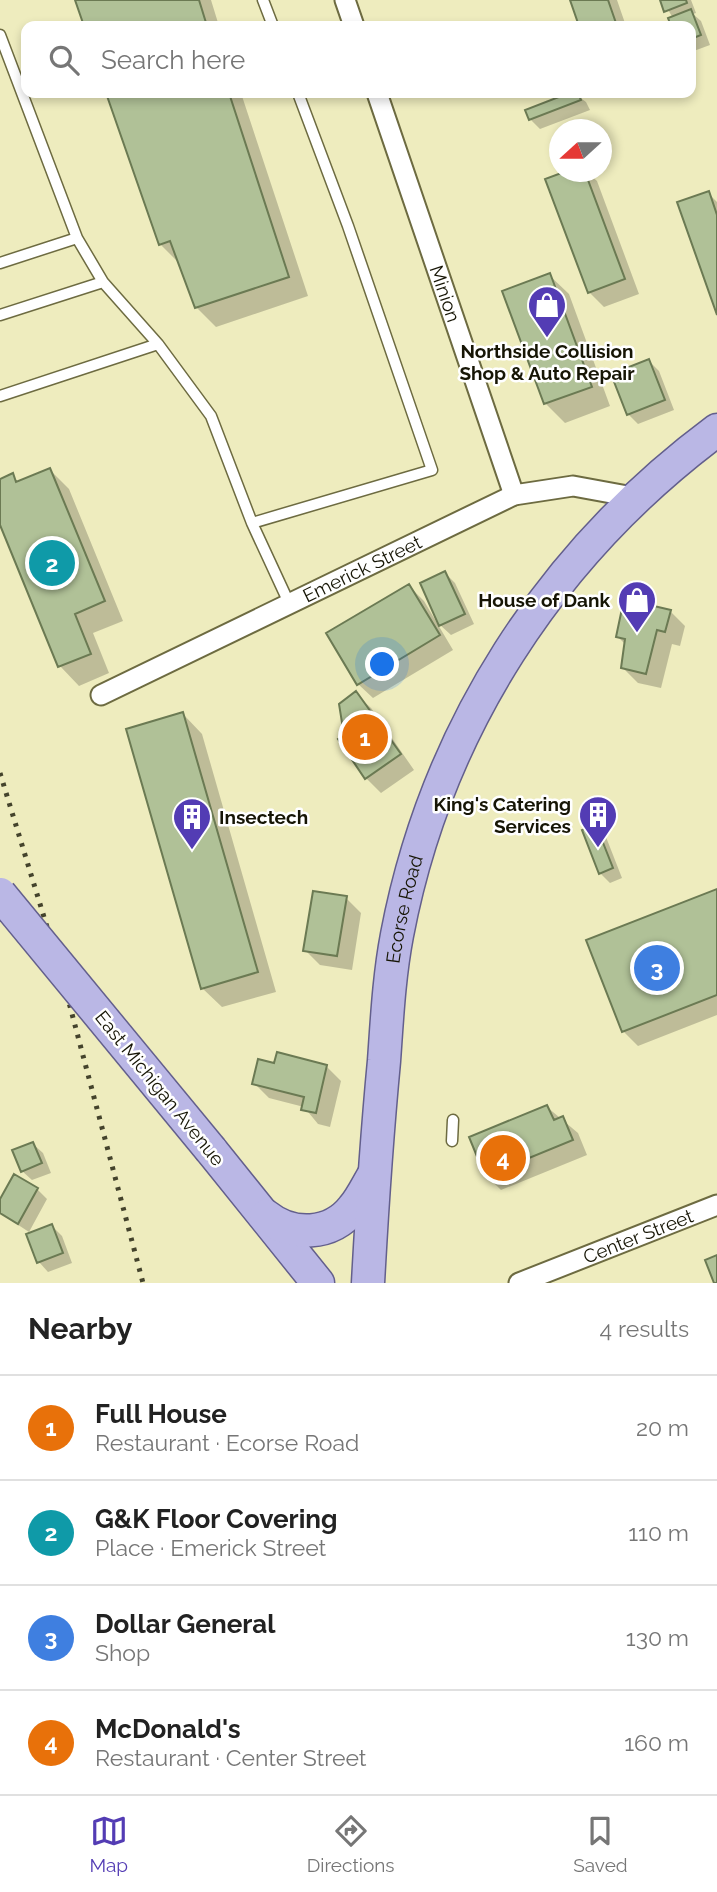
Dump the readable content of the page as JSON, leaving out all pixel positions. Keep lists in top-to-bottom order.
{
  "streets": {
    "main road": ["Ecorse Road", "East Michigan Avenue"],
    "street": ["Minion", "Emerick Street", "Center Street"]
  },
  "crossings": [
    ["Minion", "Emerick Street"],
    ["Emerick Street", "Ecorse Road"]
  ],
  "places": {
    "shop": ["Northside Collision Shop & Auto Repair", "House of Dank"],
    "building": ["King's Catering Services", "Insectech"]
  },
  "north": "left",
  "page": {
    "search": "Search here",
    "pins": [
      "2",
      "1",
      "3",
      "4"
    ],
    "heading": ["Nearby", "4 results"],
    "list": [
      {
        "mark": "1",
        "name": "Full House",
        "note": "Restaurant · Ecorse Road",
        "value": "20 m"
      },
      {
        "mark": "2",
        "name": "G&K Floor Covering",
        "note": "Place · Emerick Street",
        "value": "110 m"
      },
      {
        "mark": "3",
        "name": "Dollar General",
        "note": "Shop",
        "value": "130 m"
      },
      {
        "mark": "4",
        "name": "McDonald's",
        "note": "Restaurant · Center Street",
        "value": "160 m"
      }
    ],
    "nav": ["Map", "Directions", "Saved"]
  }
}
